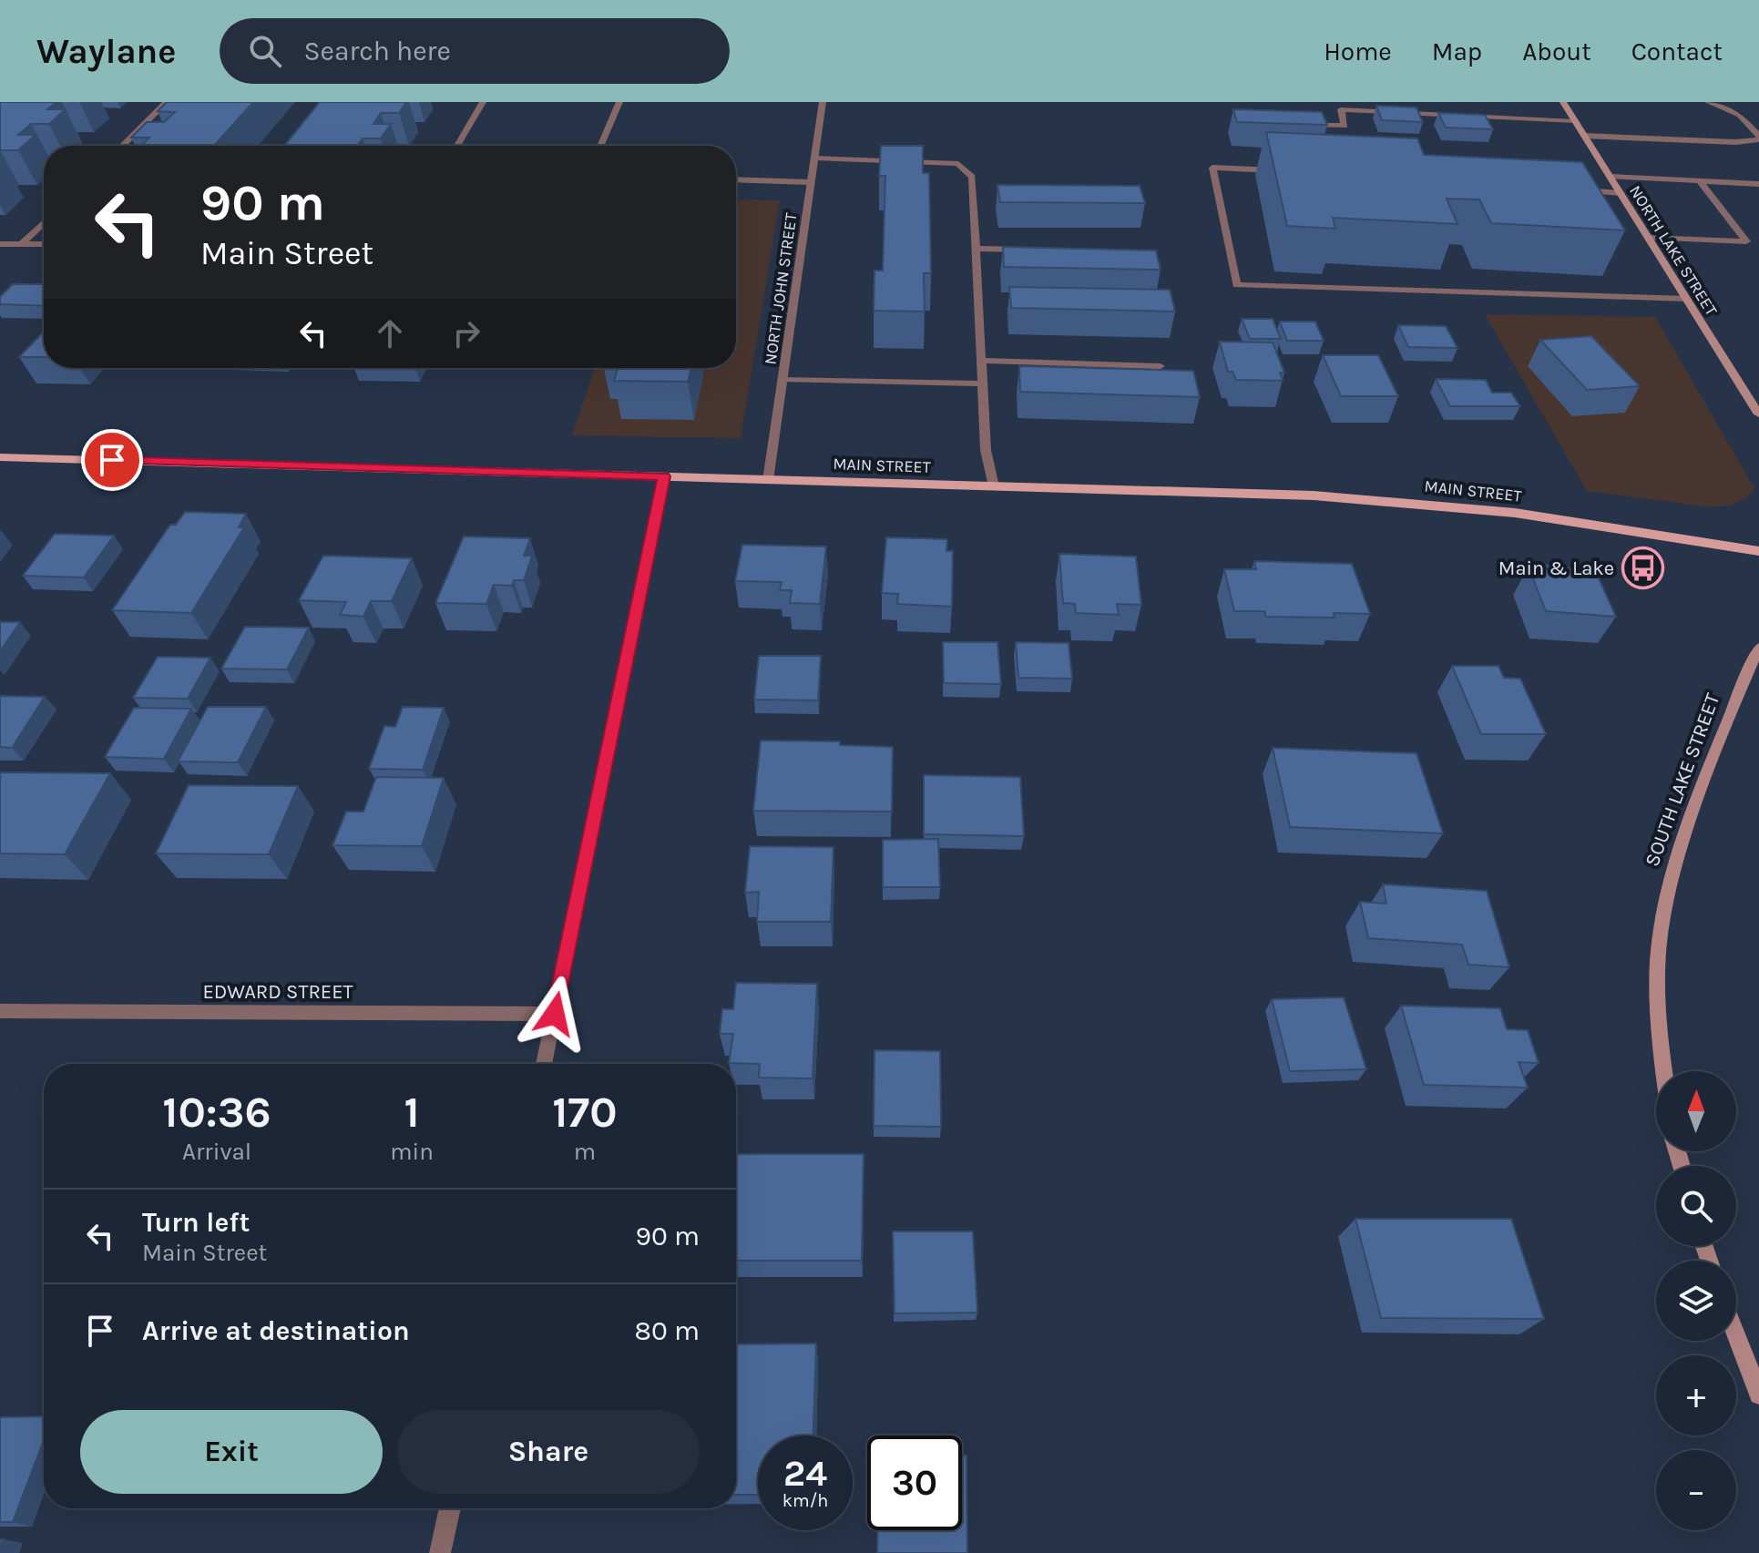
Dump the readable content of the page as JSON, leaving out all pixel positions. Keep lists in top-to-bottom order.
{
  "streets": {
    "main road": ["NORTH LAKE STREET", "MAIN STREET", "SOUTH LAKE STREET"],
    "street": ["NORTH JOHN STREET", "EDWARD STREET"]
  },
  "crossings": [
    ["NORTH JOHN STREET", "MAIN STREET"]
  ],
  "places": {
    "bus stop": ["Main & Lake"]
  },
  "north": "top",
  "page": {
    "header": "Waylane",
    "search": "Search here",
    "nav": [
      "Home",
      "Map",
      "About",
      "Contact"
    ],
    "turn": ["90 m", "Main Street"],
    "eta": [
      "10:36",
      "Arrival",
      "1",
      "min",
      "170",
      "m"
    ],
    "map_buttons": ["+", "−"],
    "list": [
      {
        "name": "Turn left",
        "note": "Main Street",
        "value": "90 m"
      },
      {
        "name": "Arrive at destination",
        "value": "80 m"
      }
    ],
    "buttons": ["Exit", "Share"],
    "speed": "24 km/h",
    "limit": "30"
  }
}
